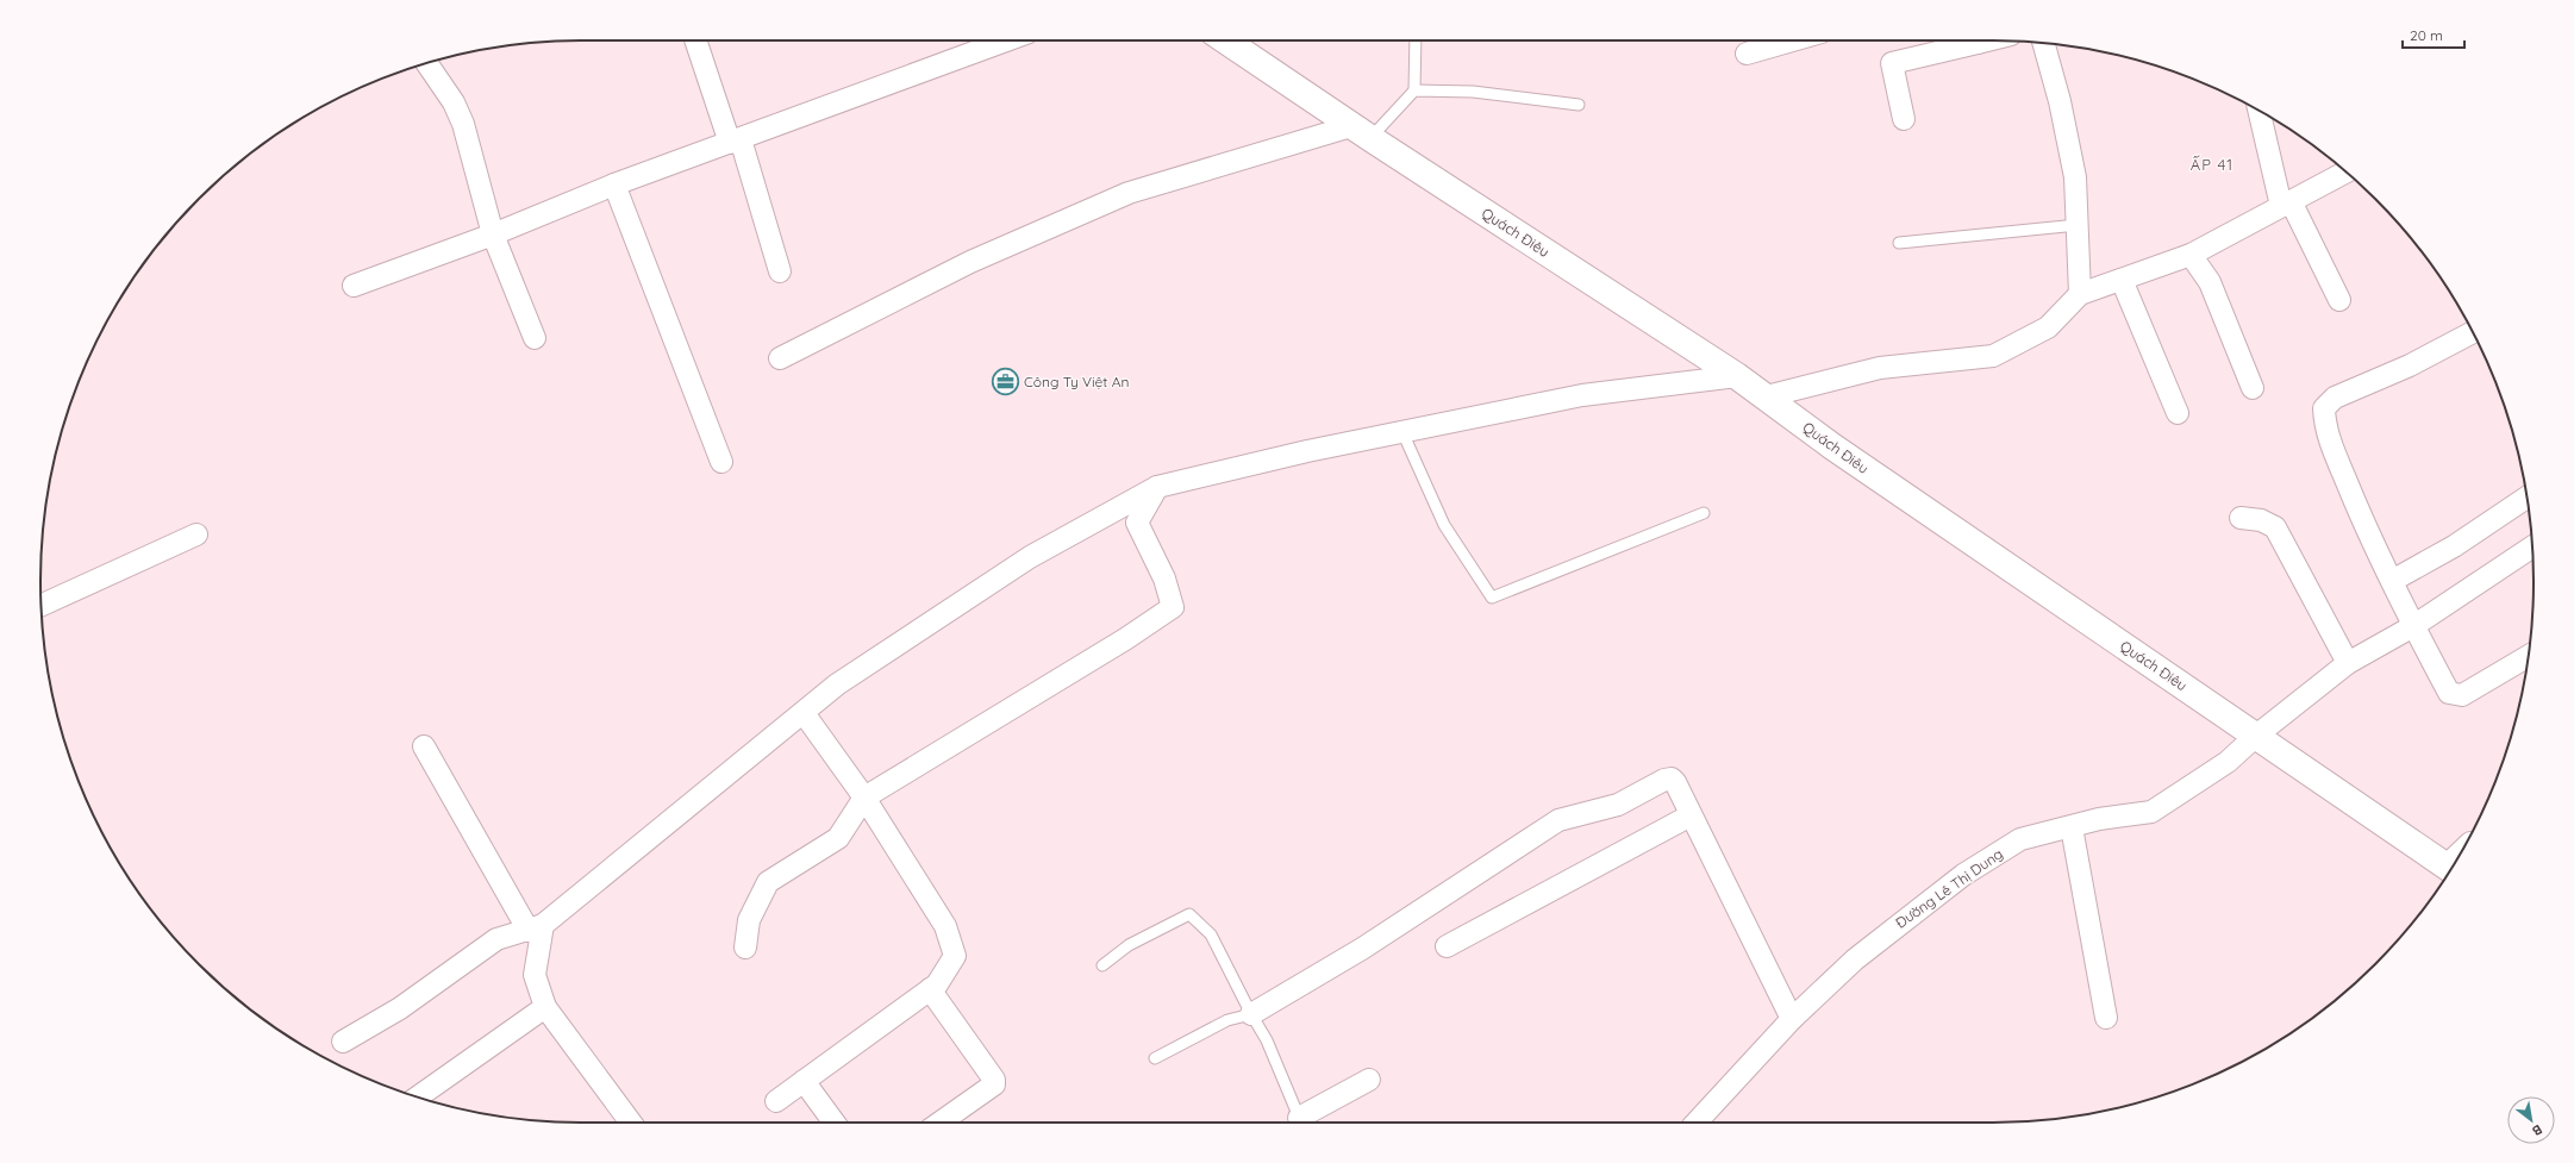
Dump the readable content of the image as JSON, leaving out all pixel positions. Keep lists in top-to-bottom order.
{
  "streets": {
    "main road": ["Quách Điêu"],
    "street": ["Đường Lê Thị Dung"]
  },
  "crossings": [
    ["Quách Điêu", "Đường Lê Thị Dung"]
  ],
  "districts": ["ẤP 41"],
  "places": {
    "office": ["Công Ty Việt An"]
  },
  "scale_bar": "20 m",
  "north": "bottom right"
}
